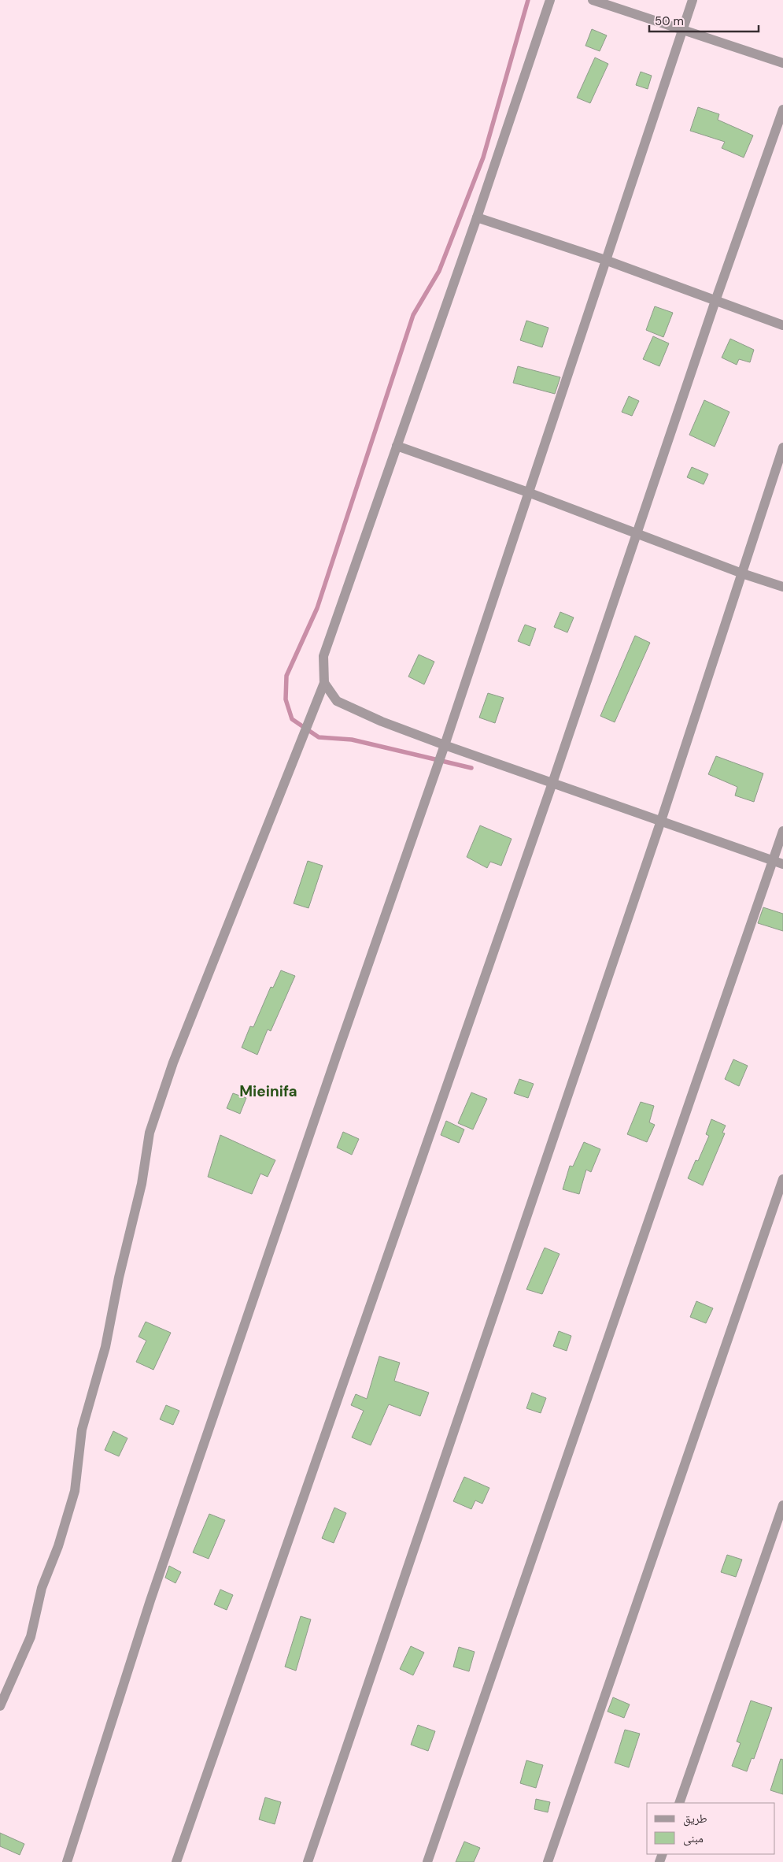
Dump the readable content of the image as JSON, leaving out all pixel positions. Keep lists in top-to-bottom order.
{
  "districts": ["Mieinifa"],
  "legend": ["طريق", "مبنى"],
  "scale_bar": "50 m"
}
